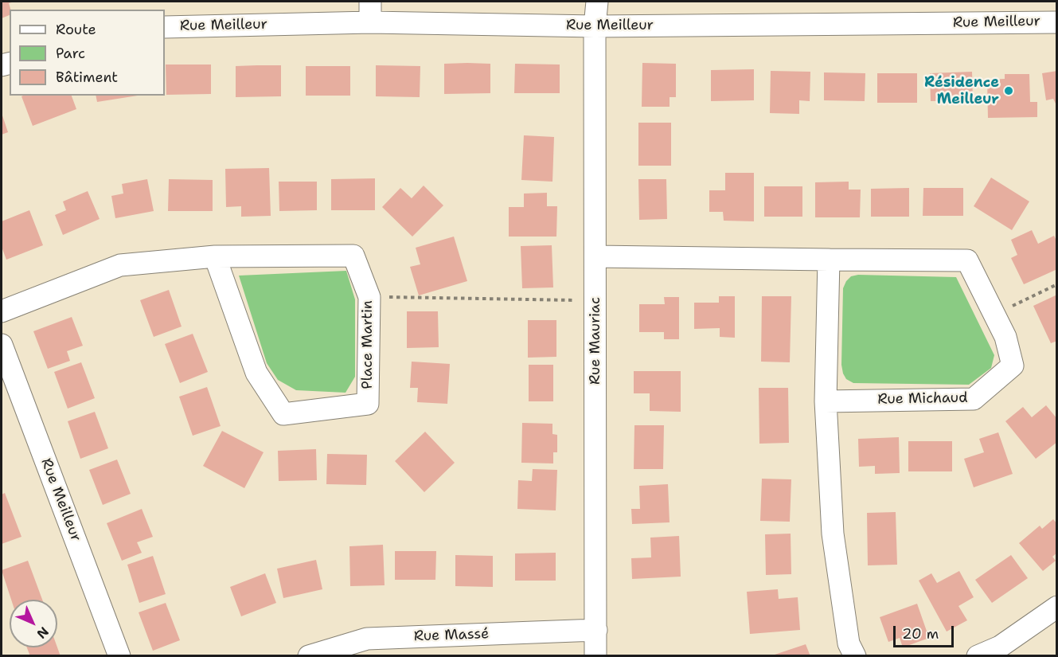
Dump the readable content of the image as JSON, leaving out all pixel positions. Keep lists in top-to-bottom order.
{
  "streets": {
    "street": [
      "Rue Meilleur",
      "Rue Mauriac",
      "Place Martin",
      "Rue Michaud",
      "Rue Massé"
    ]
  },
  "crossings": [
    ["Rue Meilleur", "Rue Mauriac"],
    ["Rue Mauriac", "Rue Michaud"],
    ["Rue Mauriac", "Rue Massé"]
  ],
  "places": ["Résidence Meilleur"],
  "legend": ["Route", "Parc", "Bâtiment"],
  "scale_bar": "20 m",
  "north": "bottom right"
}
